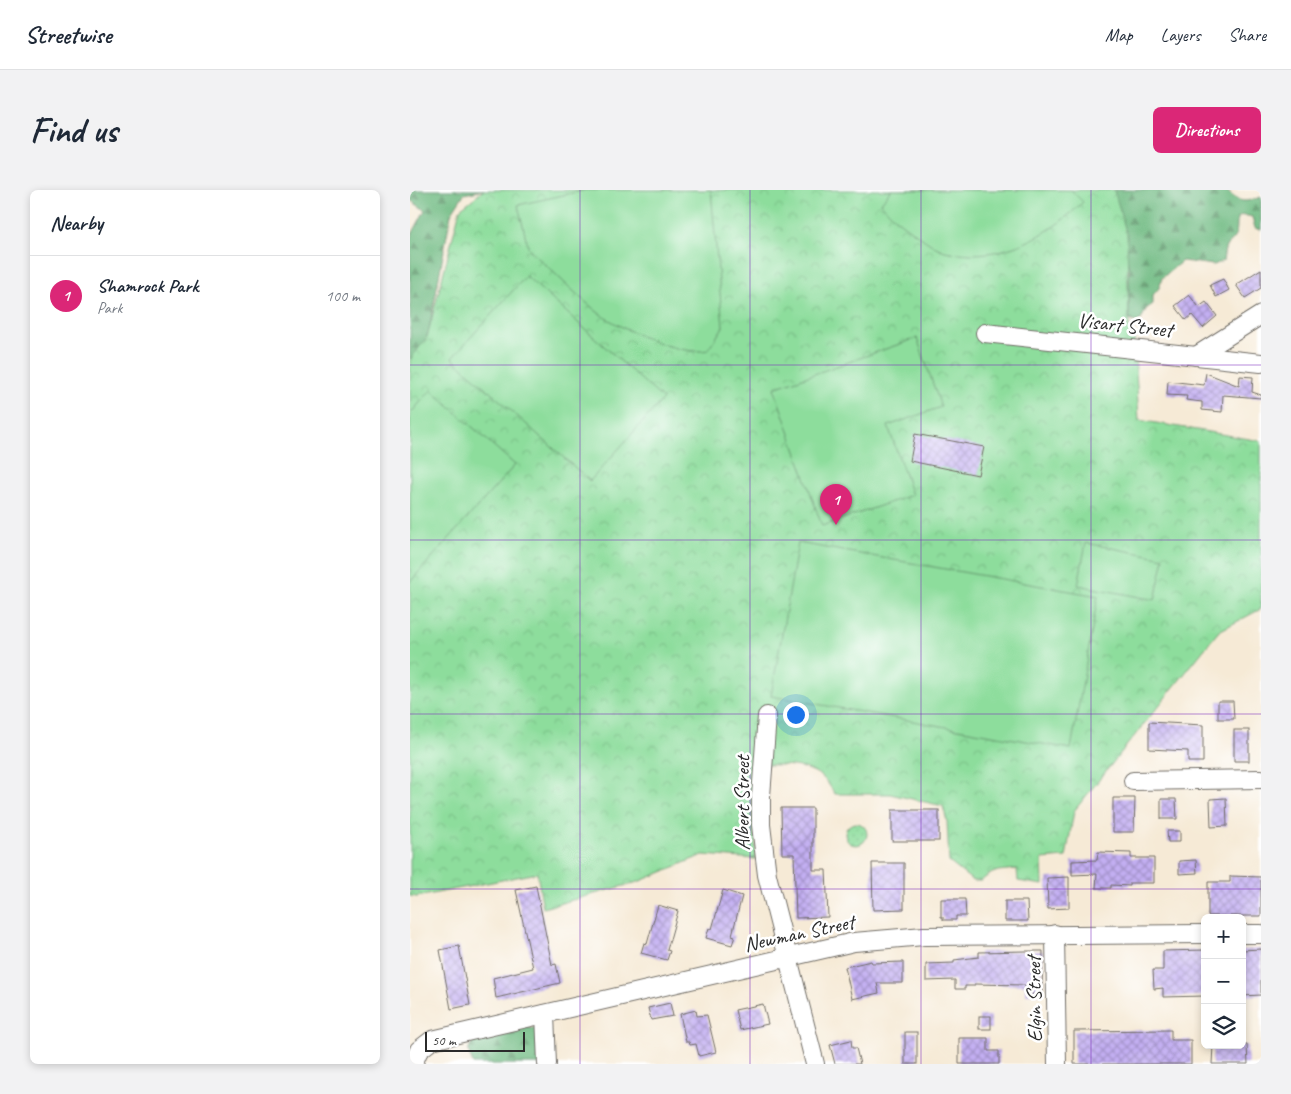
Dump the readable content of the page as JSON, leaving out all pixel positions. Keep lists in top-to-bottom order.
{
  "streets": {
    "street": [
      "Visart Street",
      "Albert Street",
      "Newman Street",
      "Elgin Street"
    ]
  },
  "crossings": [
    ["Albert Street", "Newman Street"],
    ["Newman Street", "Elgin Street"]
  ],
  "scale_bar": "50 m",
  "page": {
    "header": "Streetwise",
    "nav": ["Map", "Layers", "Share"],
    "buttons": "Directions",
    "title": "Find us",
    "heading": "Nearby",
    "list": [
      {
        "mark": "1",
        "name": "Shamrock Park",
        "note": "Park",
        "value": "100 m"
      }
    ],
    "pins": "1",
    "map_buttons": ["+", "−"],
    "scale": "50 m"
  }
}
